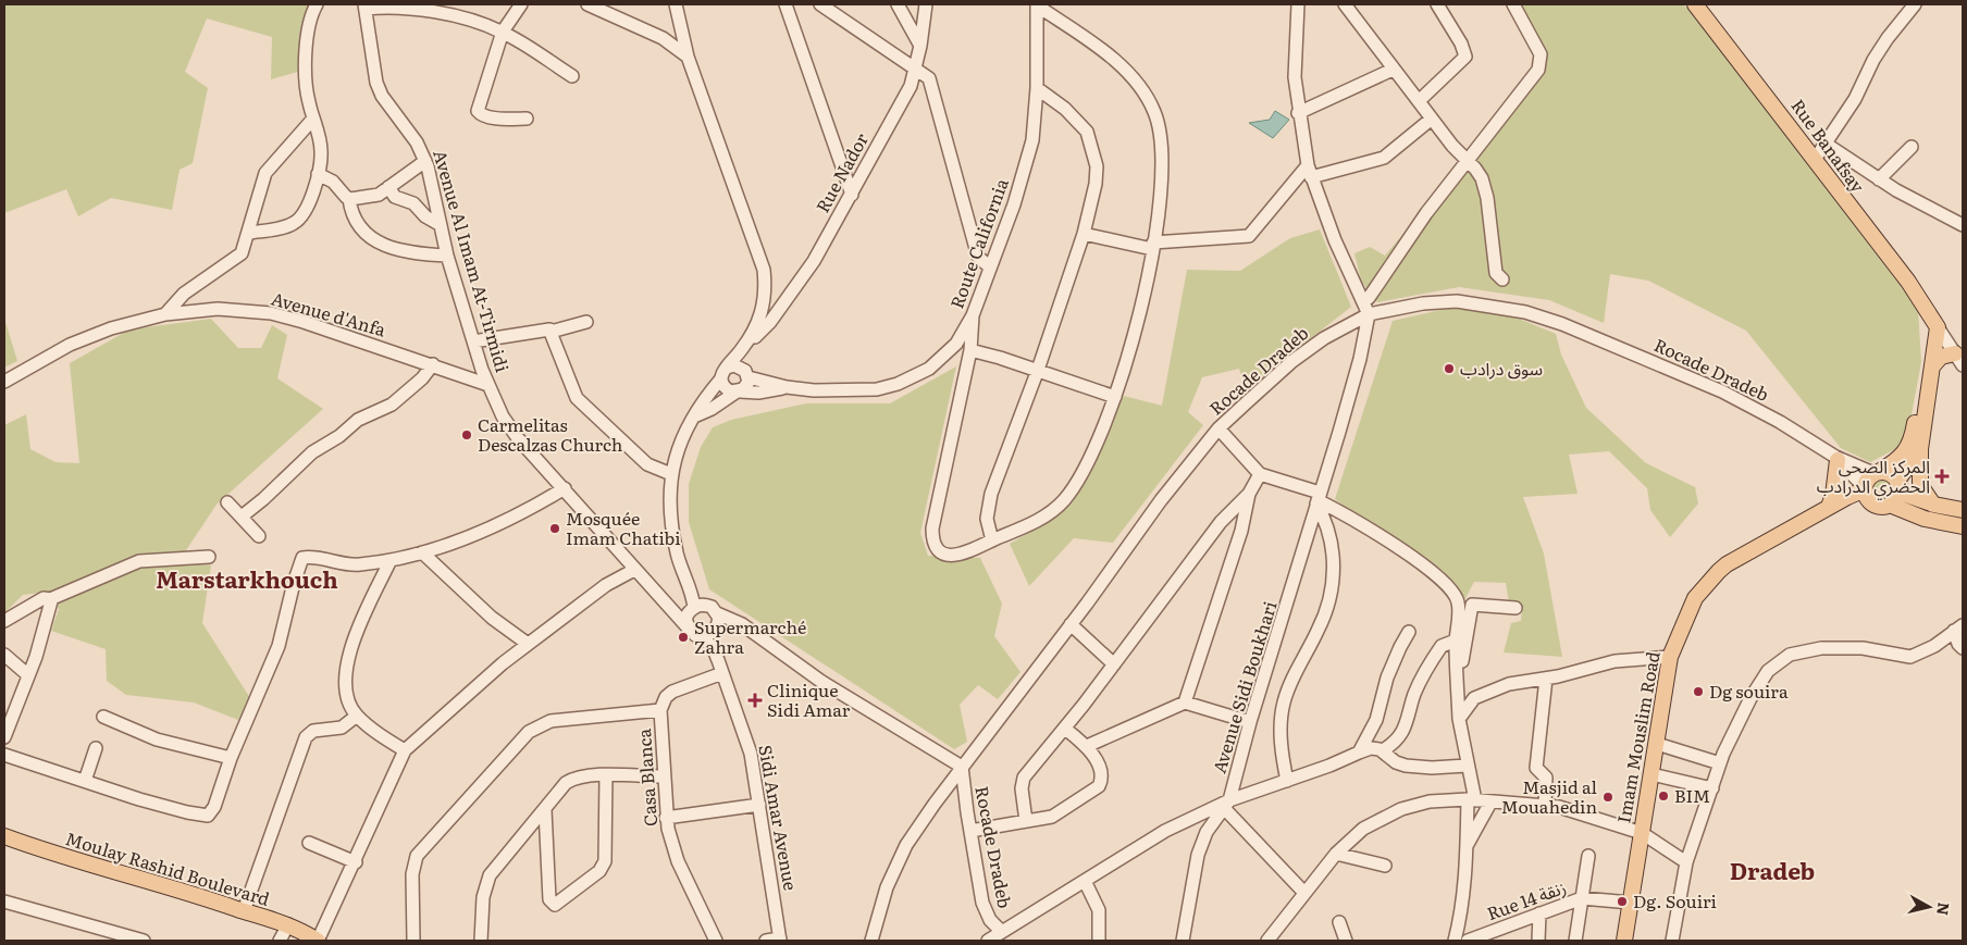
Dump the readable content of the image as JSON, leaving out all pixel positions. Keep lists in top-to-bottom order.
{
  "streets": {
    "main road": ["Rue Banafsay", "Imam Mouslim Road", "Moulay Rashid Boulevard"],
    "street": [
      "Rue Nador",
      "Route California",
      "Avenue Al Imam At-Tirmidi",
      "Avenue d'Anfa",
      "Rocade Dradeb",
      "Avenue Sidi Boukhari",
      "Casa Blanca",
      "Sidi Amar Avenue",
      "Rue 14 زنقة"
    ]
  },
  "crossings": [
    ["Avenue Al Imam At-Tirmidi", "Avenue d'Anfa"],
    ["Avenue Al Imam At-Tirmidi", "Rocade Dradeb"],
    ["Rocade Dradeb", "Avenue Sidi Boukhari"],
    ["Rocade Dradeb", "Imam Mouslim Road"],
    ["Imam Mouslim Road", "Rue 14 زنقة"],
    ["Casa Blanca", "Sidi Amar Avenue"]
  ],
  "districts": ["Marstarkhouch", "Dradeb"],
  "places": {
    "other": [
      "سوق درادب",
      "Carmelitas Descalzas Church",
      "Mosquée Imam Chatibi",
      "Supermarché Zahra",
      "Dg souira",
      "BIM",
      "Masjid al Mouahedin",
      "Dg. Souiri"
    ],
    "health": ["المركز الصحي الحضري الدرادب", "Clinique Sidi Amar"]
  },
  "north": "right"
}
